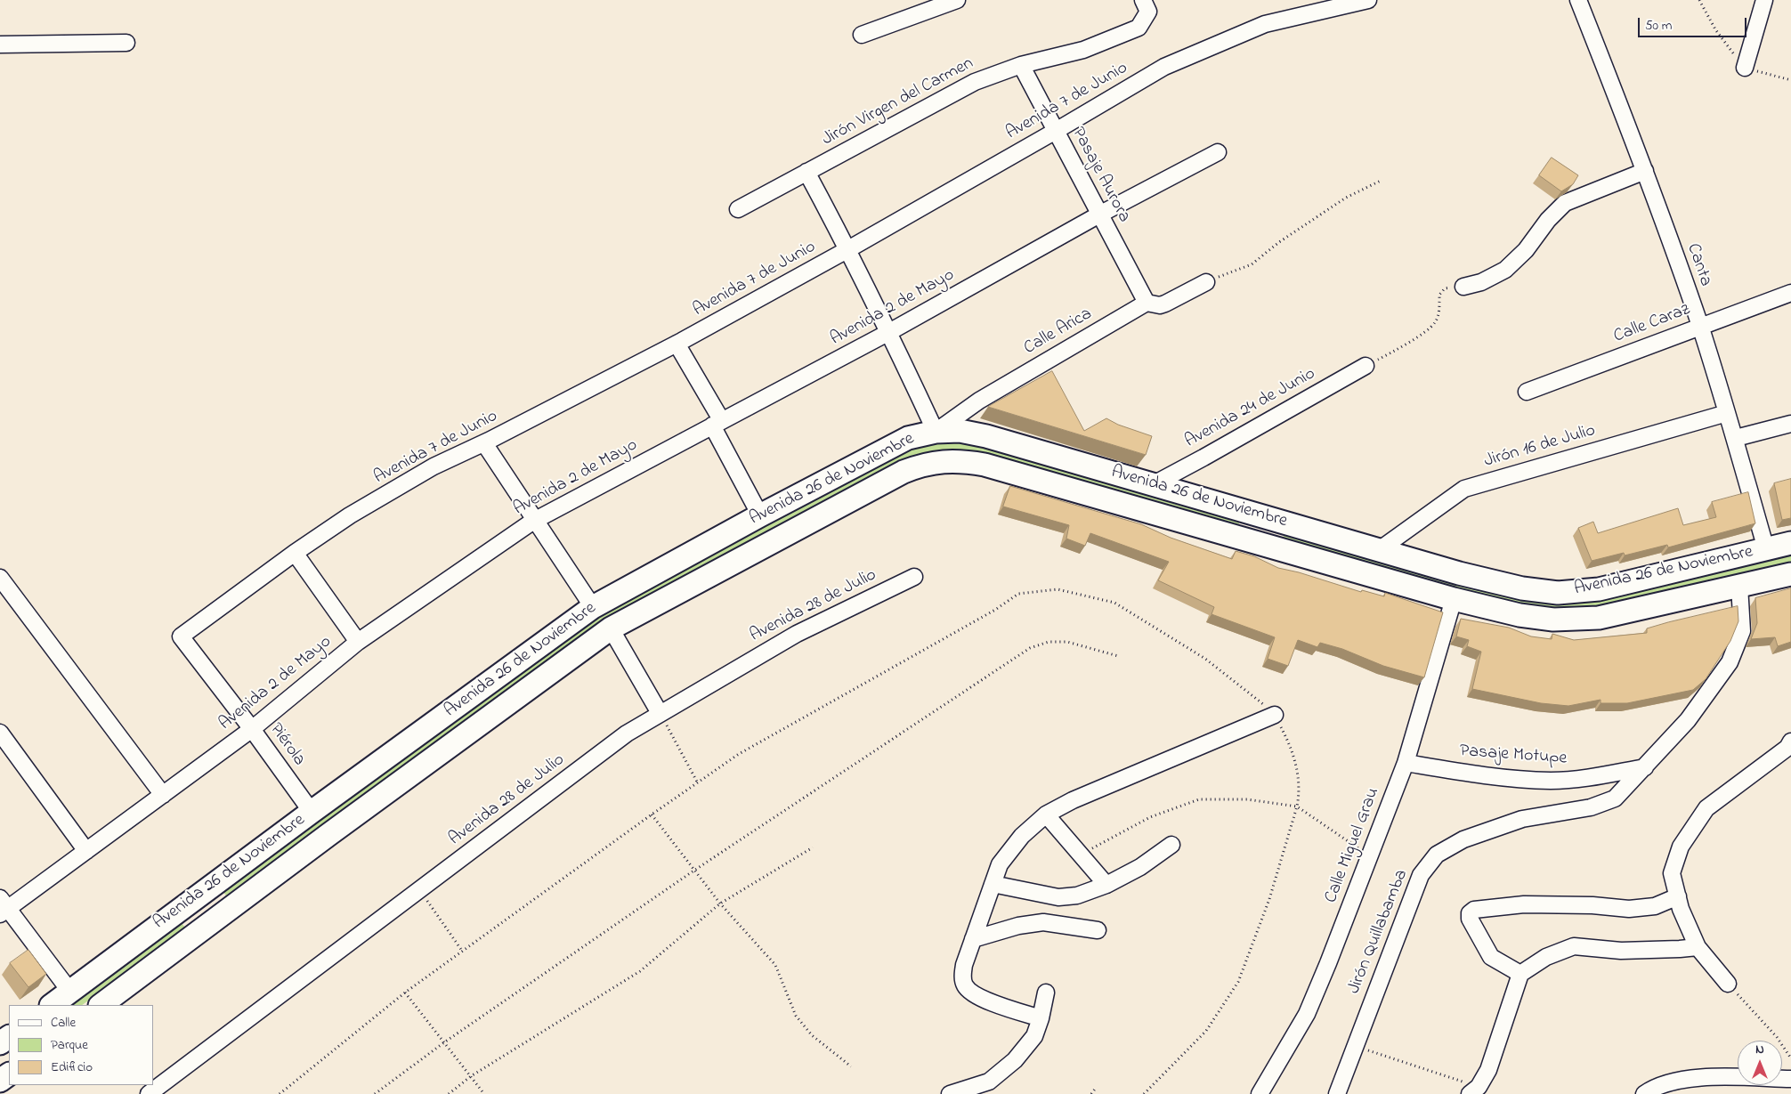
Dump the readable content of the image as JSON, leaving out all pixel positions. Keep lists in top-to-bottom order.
{
  "streets": {
    "main road": ["Avenida 26 de Noviembre"],
    "street": [
      "Avenida 7 de Junio",
      "Jirón Virgen del Carmen",
      "Pasaje Aurora",
      "Canta",
      "Avenida 2 de Mayo",
      "Calle Caraz",
      "Calle Arica",
      "Avenida 24 de Junio",
      "Jirón 16 de Julio",
      "Avenida 28 de Julio",
      "Piérola",
      "Pasaje Motupe",
      "Calle Miguel Grau",
      "Jirón Quillabamba"
    ]
  },
  "crossings": [
    ["Avenida 7 de Junio", "Pasaje Aurora"],
    ["Avenida 7 de Junio", "Piérola"],
    ["Jirón Virgen del Carmen", "Pasaje Aurora"],
    ["Pasaje Aurora", "Avenida 2 de Mayo"],
    ["Pasaje Aurora", "Calle Arica"],
    ["Canta", "Calle Caraz"],
    ["Canta", "Jirón 16 de Julio"],
    ["Canta", "Avenida 26 de Noviembre"],
    ["Avenida 2 de Mayo", "Piérola"],
    ["Calle Arica", "Avenida 26 de Noviembre"],
    ["Avenida 24 de Junio", "Avenida 26 de Noviembre"],
    ["Jirón 16 de Julio", "Avenida 26 de Noviembre"],
    ["Avenida 26 de Noviembre", "Piérola"],
    ["Avenida 26 de Noviembre", "Calle Miguel Grau"],
    ["Avenida 26 de Noviembre", "Jirón Quillabamba"],
    ["Pasaje Motupe", "Calle Miguel Grau"],
    ["Pasaje Motupe", "Jirón Quillabamba"]
  ],
  "legend": ["Calle", "Parque", "Edificio"],
  "scale_bar": "50 m",
  "north": "top"
}
